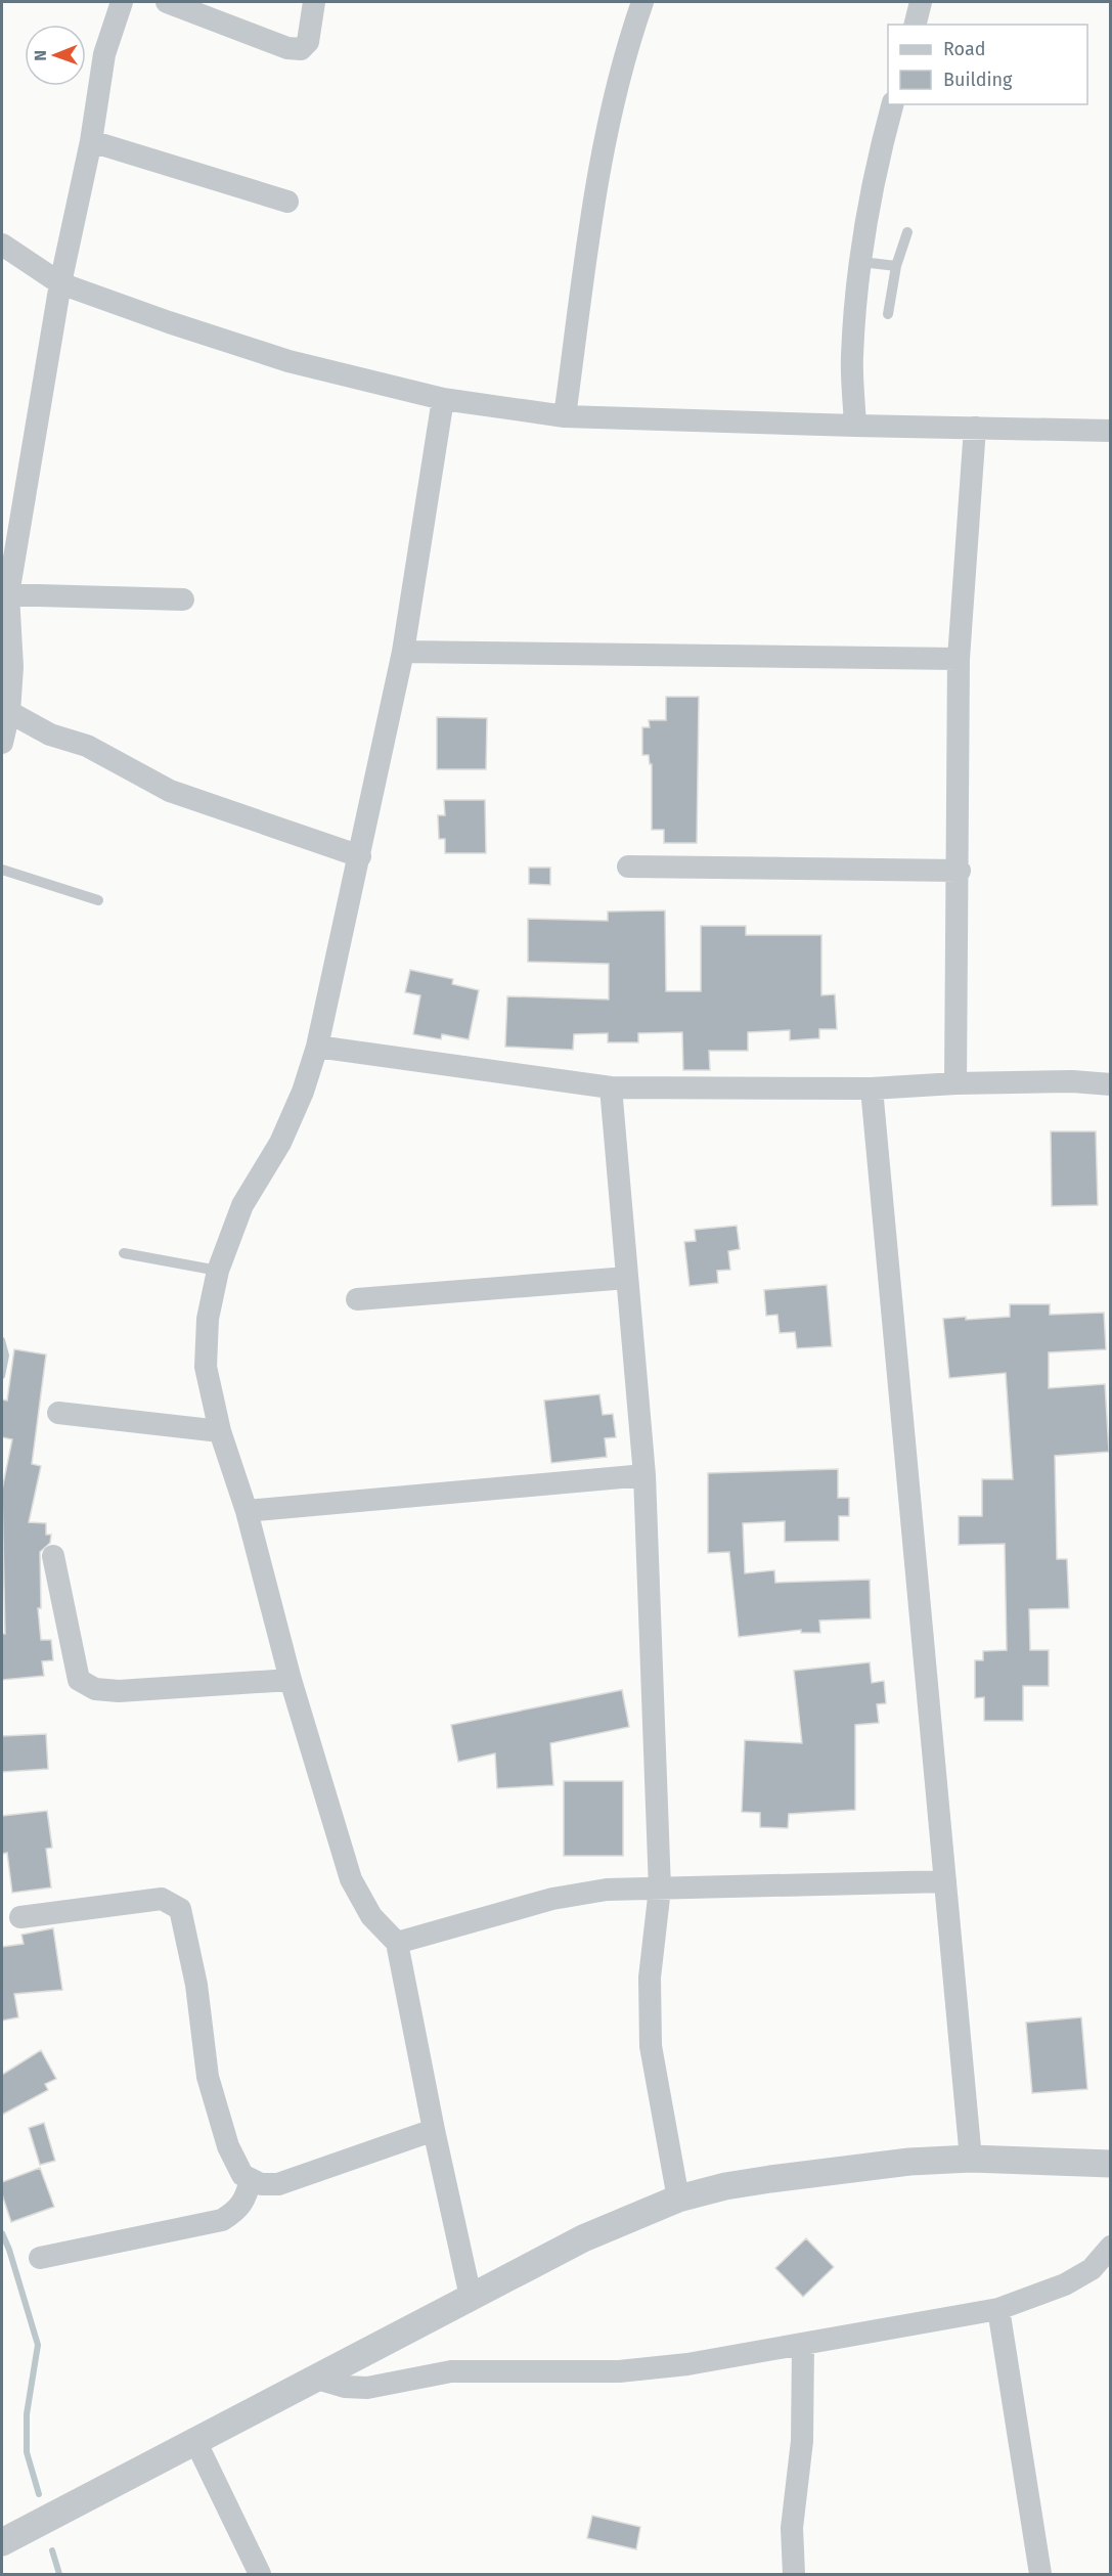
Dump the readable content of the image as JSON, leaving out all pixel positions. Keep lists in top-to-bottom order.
{
  "legend": ["Road", "Building"],
  "north": "left"
}
